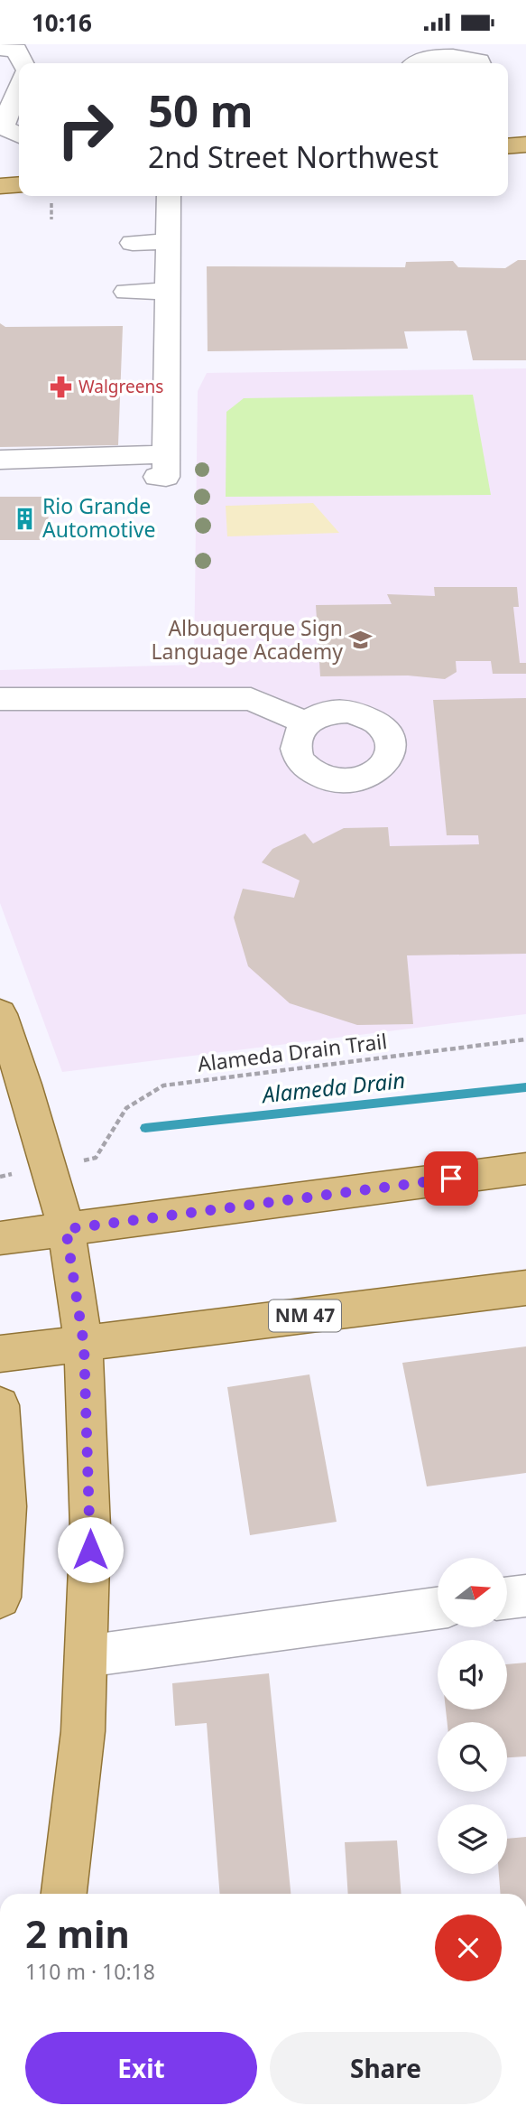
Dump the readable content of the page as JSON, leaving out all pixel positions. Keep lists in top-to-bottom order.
{
  "streets": {
    "main road": ["NM 47"],
    "path": ["Alameda Drain Trail"]
  },
  "water": ["Alameda Drain"],
  "places": {
    "pharmacy": ["Walgreens"],
    "building": ["Rio Grande Automotive"],
    "school or university": ["Albuquerque Sign Language Academy"]
  },
  "north": "right",
  "page": {
    "status": "10:16",
    "turn": ["50 m", "2nd Street Northwest"],
    "heading": ["2 min", "110 m · 10:18"],
    "buttons": ["Exit", "Share"]
  }
}
